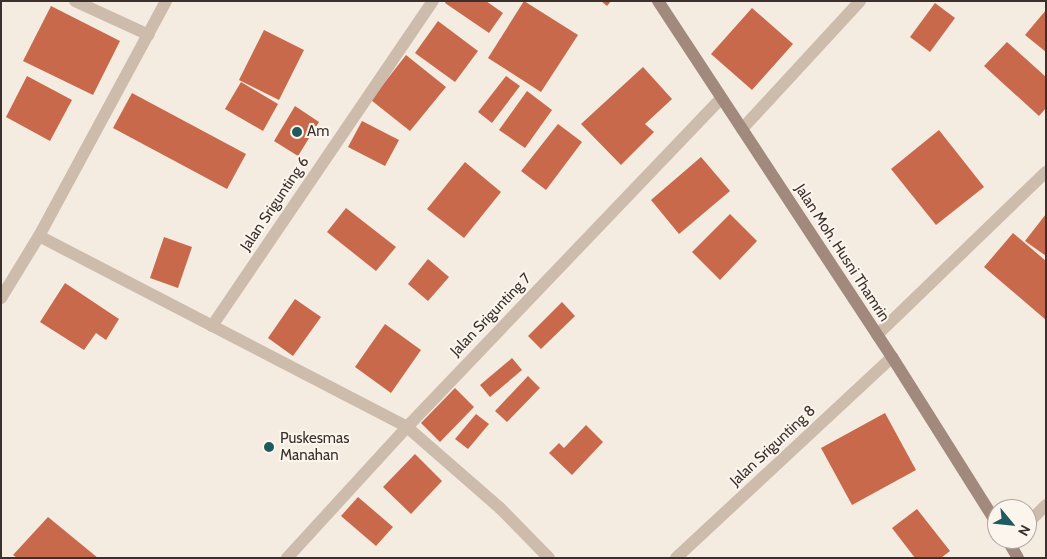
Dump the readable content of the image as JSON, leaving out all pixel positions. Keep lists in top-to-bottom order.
{
  "streets": {
    "street": [
      "Jalan Srigunting 6",
      "Jalan Moh. Husni Thamrin",
      "Jalan Srigunting 7",
      "Jalan Srigunting 8"
    ]
  },
  "crossings": [
    ["Jalan Moh. Husni Thamrin", "Jalan Srigunting 7"],
    ["Jalan Moh. Husni Thamrin", "Jalan Srigunting 8"]
  ],
  "places": ["Am", "Puskesmas Manahan"],
  "north": "bottom right"
}
